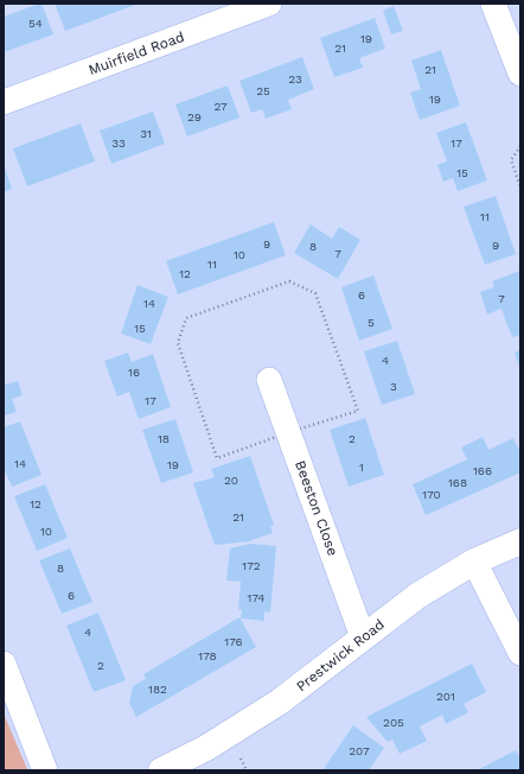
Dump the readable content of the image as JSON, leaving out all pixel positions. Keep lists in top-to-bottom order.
{
  "streets": {
    "main road": ["Prestwick Road"],
    "street": ["Muirfield Road", "Beeston Close"]
  },
  "crossings": [
    ["Beeston Close", "Prestwick Road"]
  ],
  "house_numbers": [
    "54",
    "19",
    "21",
    "21",
    "23",
    "25",
    "19",
    "27",
    "29",
    "31",
    "33",
    "17",
    "15",
    "11",
    "9",
    "9",
    "8",
    "7",
    "10",
    "11",
    "12",
    "6",
    "7",
    "14",
    "5",
    "15",
    "4",
    "16",
    "3",
    "17",
    "18",
    "2",
    "14",
    "19",
    "1",
    "166",
    "20",
    "168",
    "170",
    "12",
    "21",
    "10",
    "172",
    "8",
    "6",
    "174",
    "4",
    "176",
    "178",
    "2",
    "182",
    "201",
    "205",
    "207"
  ]
}
